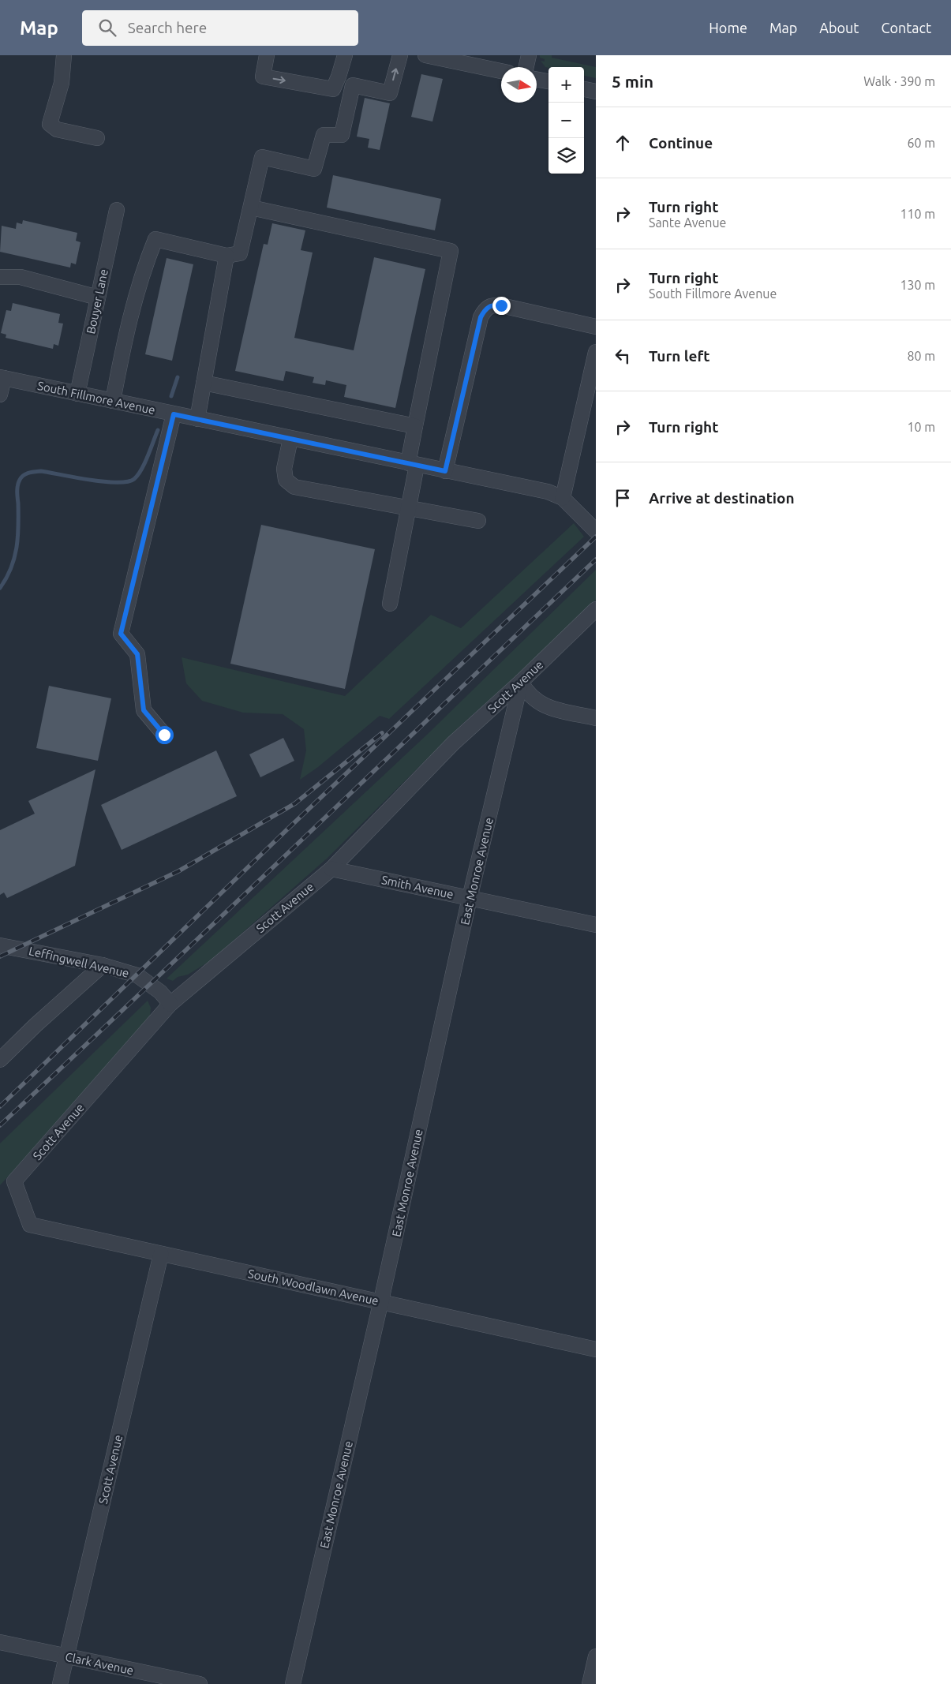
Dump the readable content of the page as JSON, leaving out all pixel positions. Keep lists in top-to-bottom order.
{
  "streets": {
    "street": [
      "Bouyer Lane",
      "South Fillmore Avenue",
      "Scott Avenue",
      "East Monroe Avenue",
      "Smith Avenue",
      "Leffingwell Avenue",
      "South Woodlawn Avenue",
      "Clark Avenue"
    ]
  },
  "crossings": [
    ["Bouyer Lane", "South Fillmore Avenue"],
    ["Scott Avenue", "East Monroe Avenue"],
    ["Scott Avenue", "Smith Avenue"],
    ["Scott Avenue", "Leffingwell Avenue"],
    ["Scott Avenue", "South Woodlawn Avenue"],
    ["Scott Avenue", "Clark Avenue"],
    ["East Monroe Avenue", "Smith Avenue"],
    ["East Monroe Avenue", "South Woodlawn Avenue"]
  ],
  "north": "right",
  "page": {
    "header": "Map",
    "search": "Search here",
    "nav": [
      "Home",
      "Map",
      "About",
      "Contact"
    ],
    "heading": ["5 min", "Walk · 390 m"],
    "map_buttons": ["+", "−"],
    "list": [
      ["Continue", "60 m"],
      ["Turn right", "Sante Avenue", "110 m"],
      ["Turn right", "South Fillmore Avenue", "130 m"],
      ["Turn left", "80 m"],
      ["Turn right", "10 m"],
      "Arrive at destination"
    ]
  }
}
